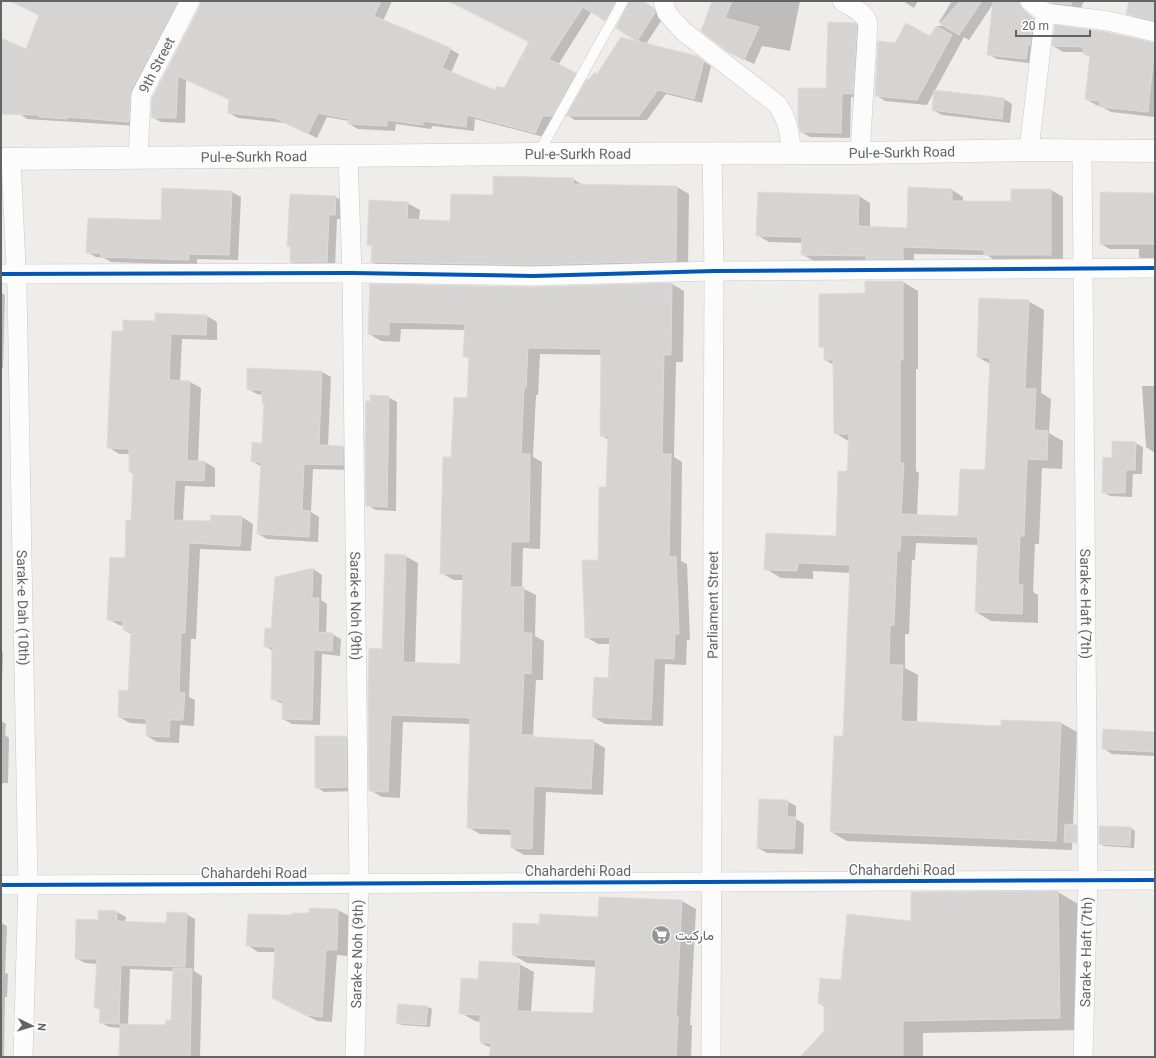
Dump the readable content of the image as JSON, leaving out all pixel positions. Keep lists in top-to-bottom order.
{
  "streets": {
    "street": [
      "9th Street",
      "Pul-e-Surkh Road",
      "Sarak-e Haft (7th)",
      "Parliament Street",
      "Sarak-e Noh (9th)",
      "Sarak-e Dah (10th)",
      "Chahardehi Road"
    ]
  },
  "crossings": [
    ["9th Street", "Pul-e-Surkh Road"],
    ["Pul-e-Surkh Road", "Sarak-e Haft (7th)"],
    ["Pul-e-Surkh Road", "Parliament Street"],
    ["Pul-e-Surkh Road", "Sarak-e Noh (9th)"],
    ["Pul-e-Surkh Road", "Sarak-e Dah (10th)"],
    ["Sarak-e Haft (7th)", "Chahardehi Road"],
    ["Parliament Street", "Chahardehi Road"],
    ["Sarak-e Noh (9th)", "Chahardehi Road"],
    ["Sarak-e Dah (10th)", "Chahardehi Road"]
  ],
  "places": {
    "supermarket": ["مارکیت"]
  },
  "scale_bar": "20 m",
  "north": "right"
}
